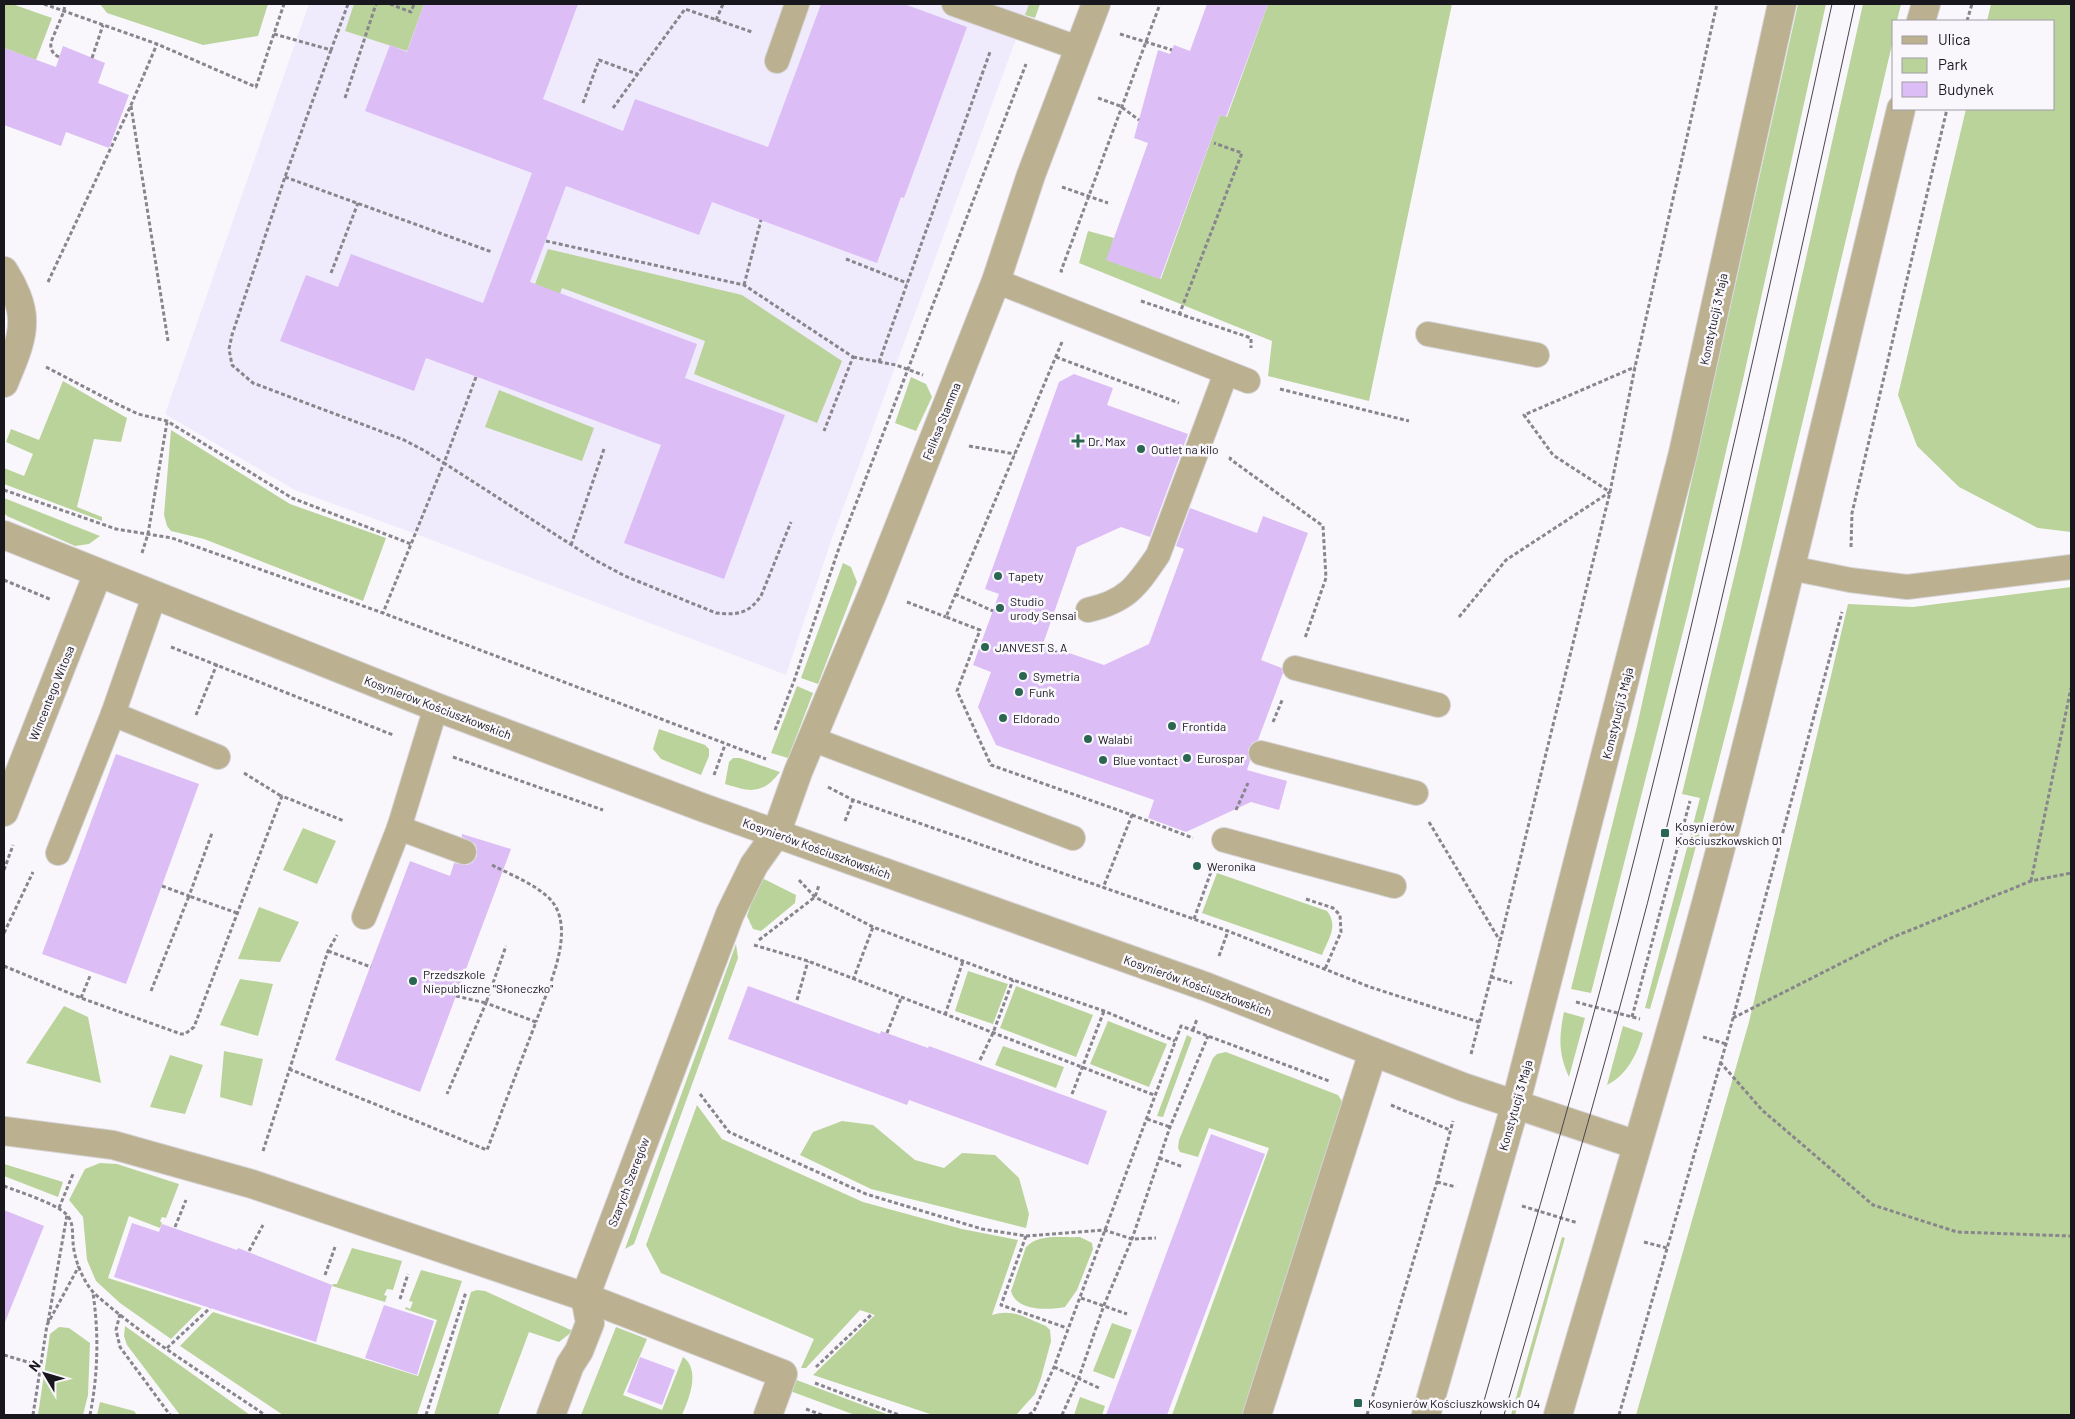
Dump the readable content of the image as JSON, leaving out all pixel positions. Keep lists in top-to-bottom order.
{
  "streets": {
    "street": [
      "Konstytucji 3 Maja",
      "Feliksa Stamma",
      "Wincentego Witosa",
      "Kosynierów Kościuszkowskich",
      "Szarych Szeregów"
    ]
  },
  "crossings": [
    ["Konstytucji 3 Maja", "Kosynierów Kościuszkowskich"],
    ["Feliksa Stamma", "Kosynierów Kościuszkowskich"],
    ["Feliksa Stamma", "Szarych Szeregów"],
    ["Wincentego Witosa", "Kosynierów Kościuszkowskich"],
    ["Kosynierów Kościuszkowskich", "Szarych Szeregów"]
  ],
  "places": {
    "health": ["Dr. Max"],
    "other": [
      "Outlet na kilo",
      "Tapety",
      "Studio urody Sensai",
      "JANVEST S. A",
      "Symetria",
      "Funk",
      "Eldorado",
      "Frontida",
      "Walabi",
      "Eurospar",
      "Blue vontact",
      "Weronika",
      "Przedszkole Niepubliczne \"Słoneczko\""
    ],
    "transit": ["Kosynierów Kościuszkowskich 01", "Kosynierów Kościuszkowskich 04"]
  },
  "legend": ["Ulica", "Park", "Budynek"],
  "north": "top left"
}
